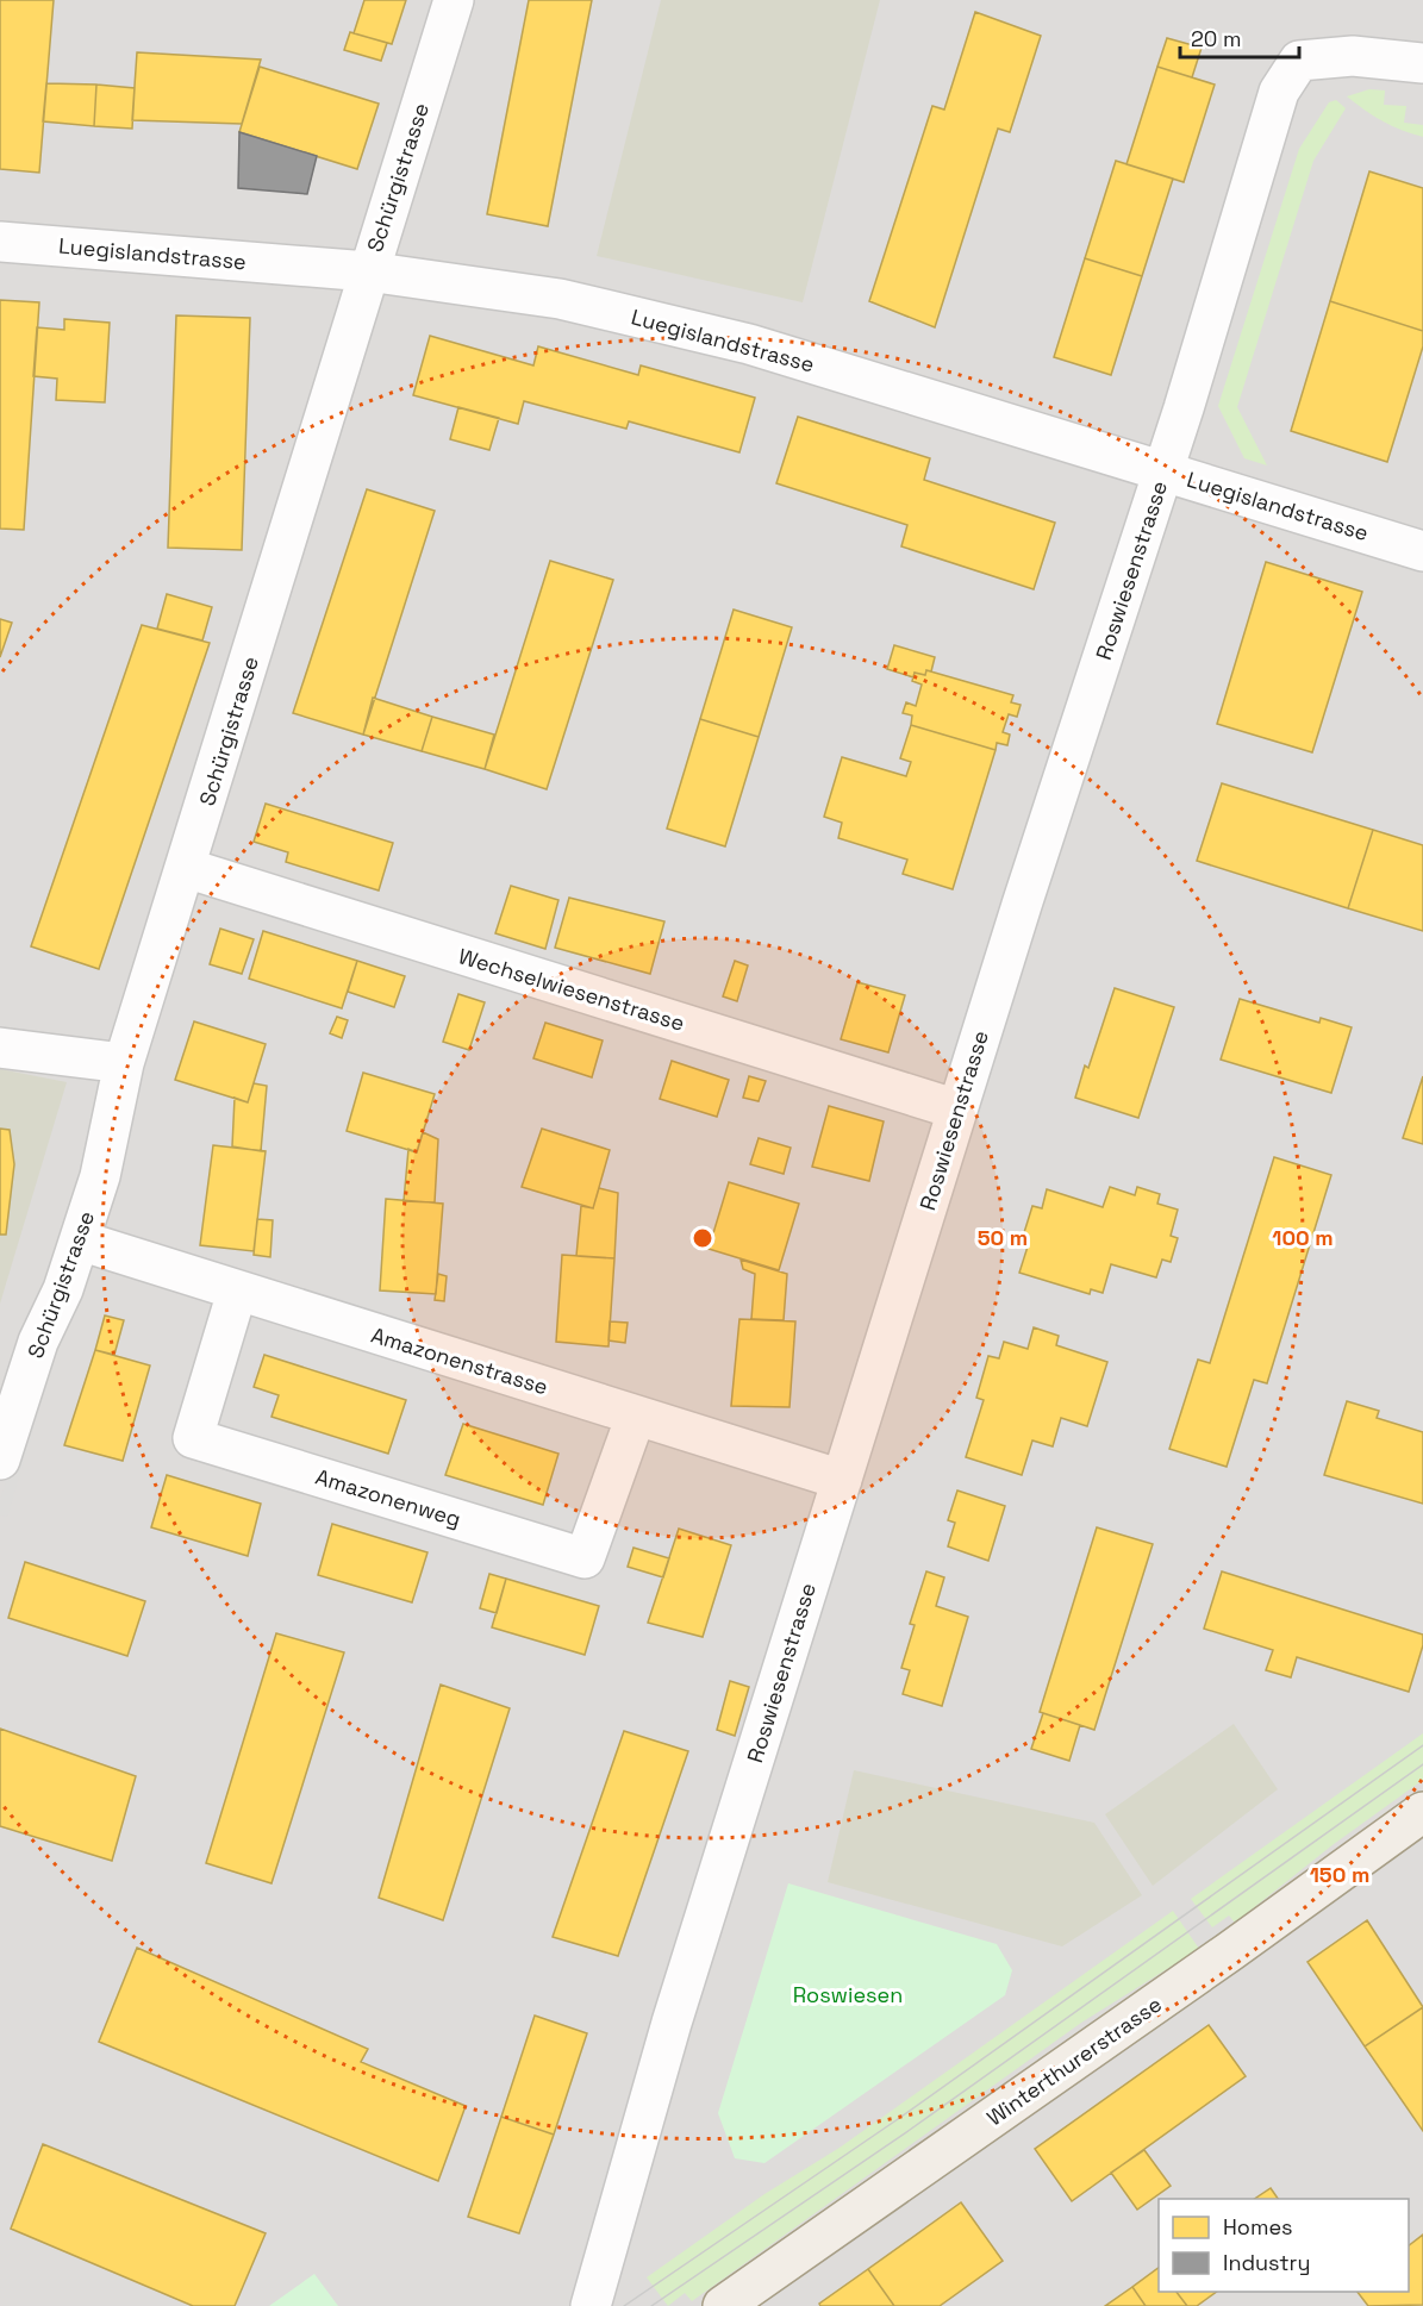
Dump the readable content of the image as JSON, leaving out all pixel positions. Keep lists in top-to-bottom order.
{
  "streets": {
    "main road": ["Winterthurerstrasse"],
    "street": [
      "Schürgistrasse",
      "Luegislandstrasse",
      "Roswiesenstrasse",
      "Wechselwiesenstrasse",
      "Amazonenstrasse",
      "Amazonenweg"
    ]
  },
  "crossings": [
    ["Schürgistrasse", "Luegislandstrasse"],
    ["Schürgistrasse", "Wechselwiesenstrasse"],
    ["Schürgistrasse", "Amazonenstrasse"],
    ["Luegislandstrasse", "Roswiesenstrasse"],
    ["Roswiesenstrasse", "Wechselwiesenstrasse"],
    ["Roswiesenstrasse", "Amazonenstrasse"],
    ["Amazonenstrasse", "Amazonenweg"]
  ],
  "parks": ["Roswiesen"],
  "legend": ["Homes", "Industry"],
  "scale_bar": "20 m",
  "rings": ["50 m", "100 m", "150 m"]
}
